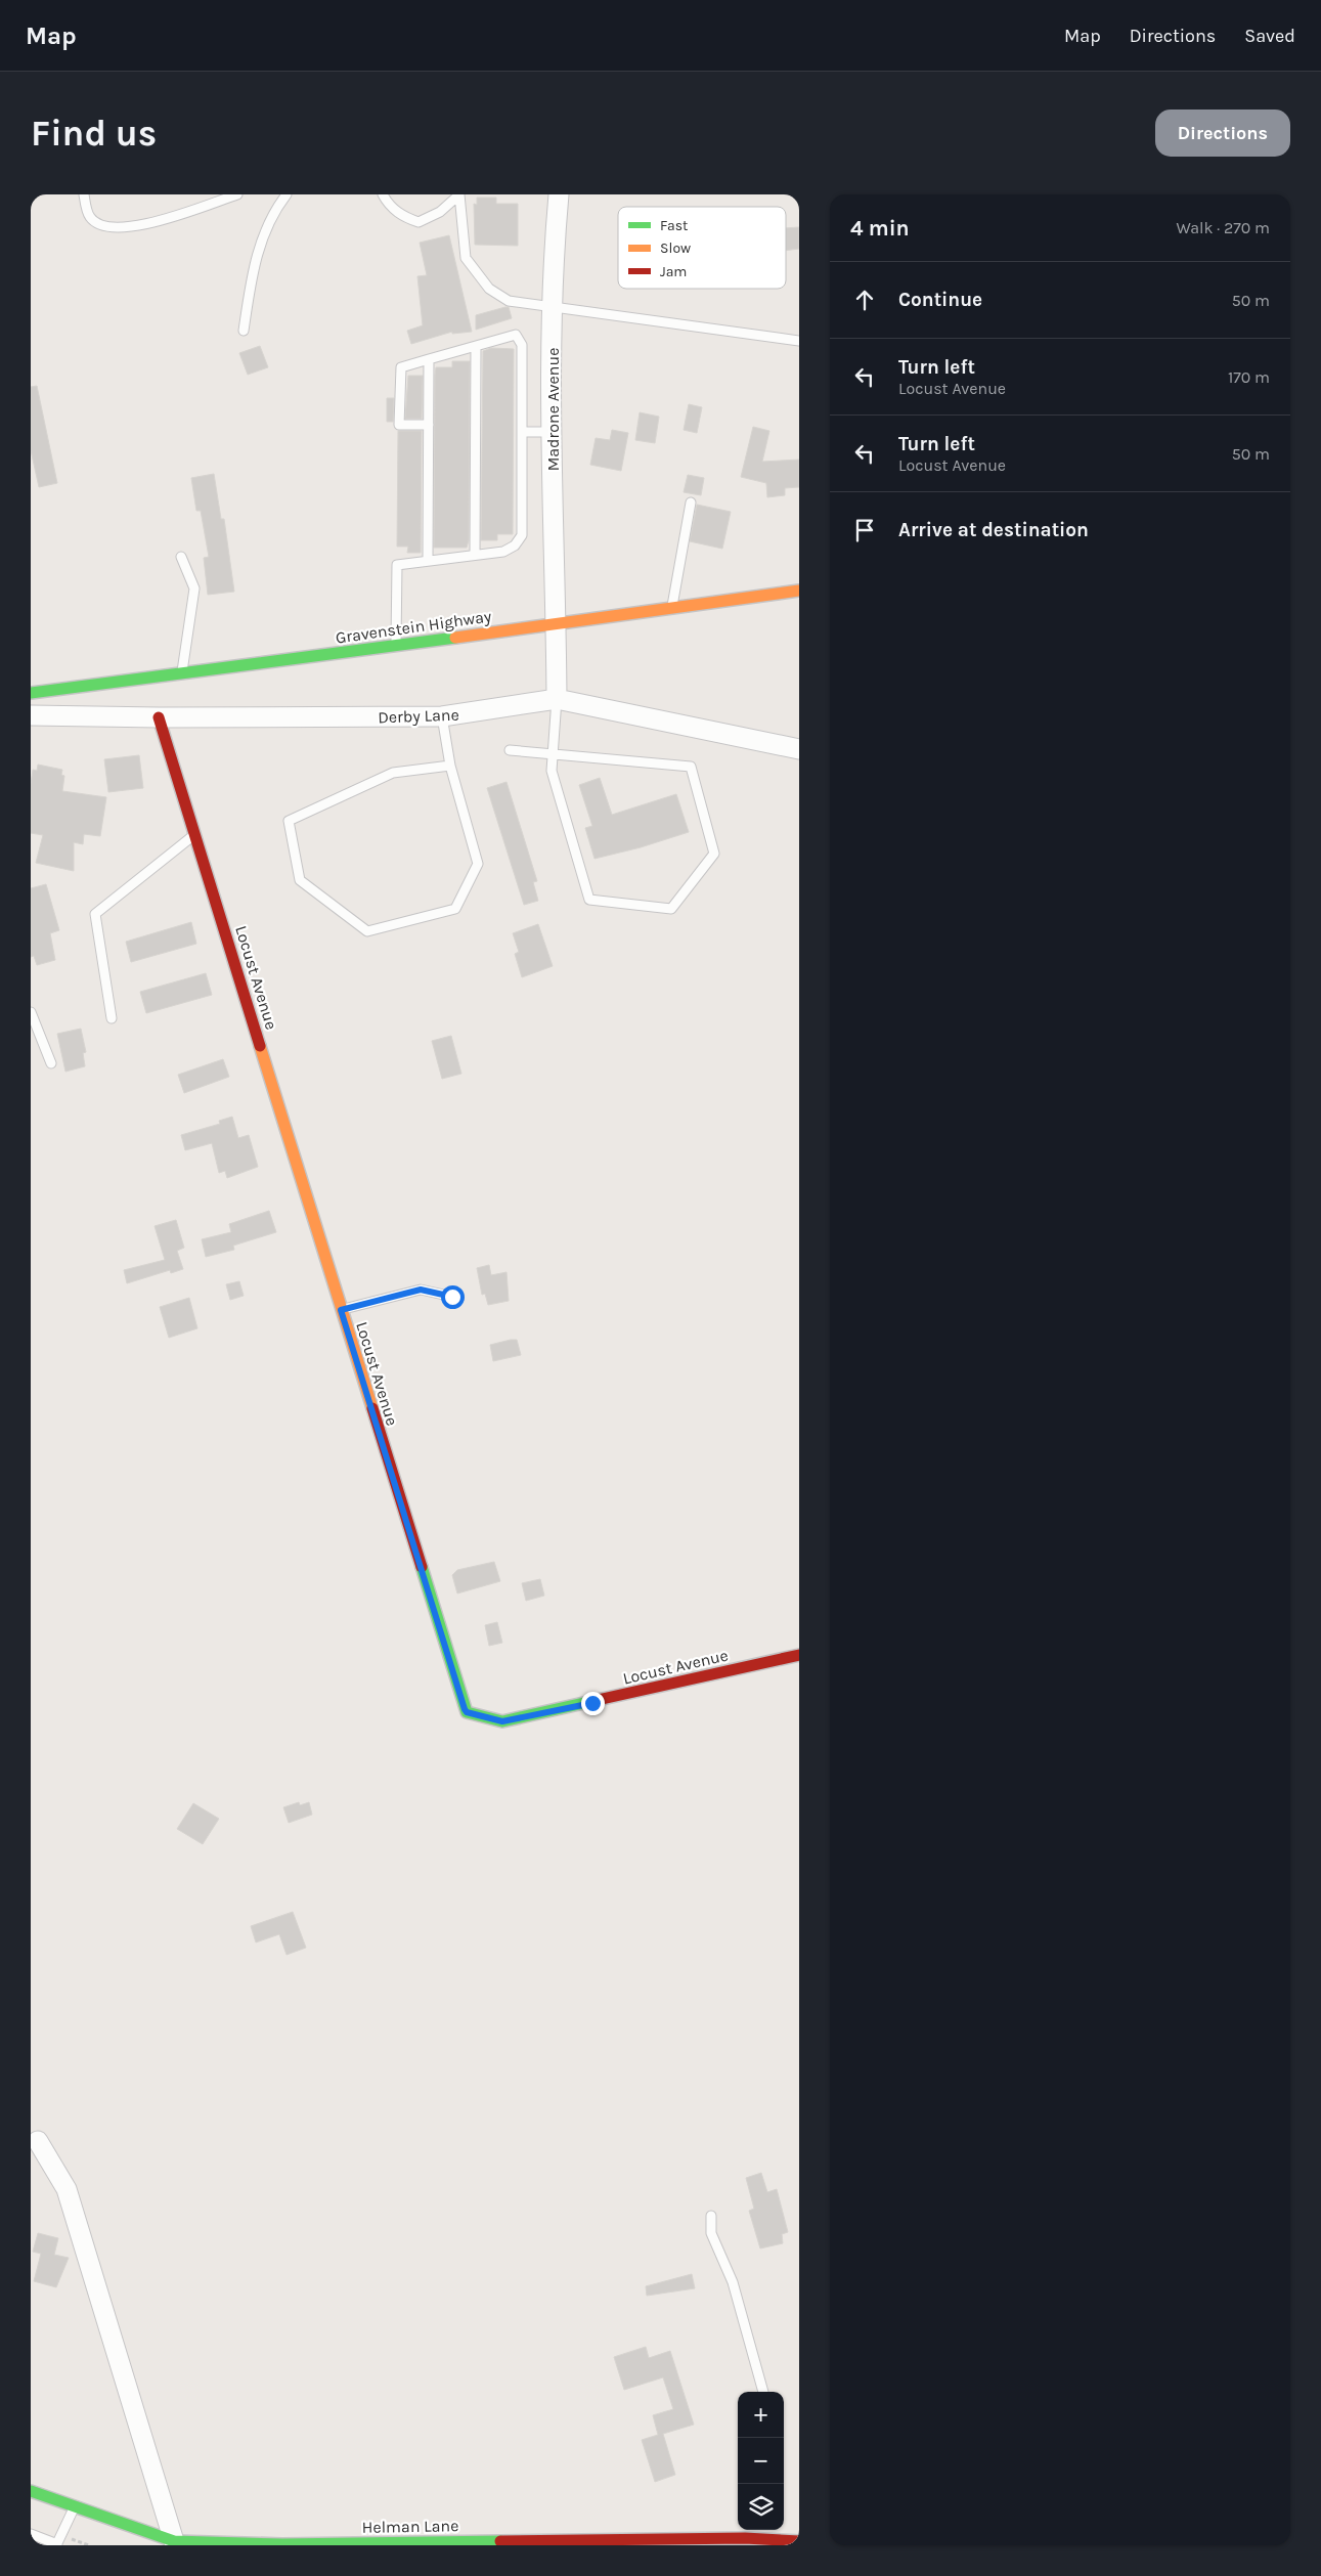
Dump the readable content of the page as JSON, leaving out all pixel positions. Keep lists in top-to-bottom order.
{
  "streets": {
    "street": [
      "Madrone Avenue",
      "Gravenstein Highway",
      "Derby Lane",
      "Locust Avenue",
      "Helman Lane"
    ]
  },
  "crossings": [
    ["Madrone Avenue", "Gravenstein Highway"],
    ["Madrone Avenue", "Derby Lane"],
    ["Derby Lane", "Locust Avenue"]
  ],
  "legend": ["Fast", "Slow", "Jam"],
  "page": {
    "header": "Map",
    "nav": ["Map", "Directions", "Saved"],
    "buttons": "Directions",
    "title": "Find us",
    "heading": ["4 min", "Walk · 270 m"],
    "list": [
      ["Continue", "50 m"],
      ["Turn left", "Locust Avenue", "170 m"],
      ["Turn left", "Locust Avenue", "50 m"],
      "Arrive at destination"
    ],
    "map_buttons": ["+", "−"]
  }
}
